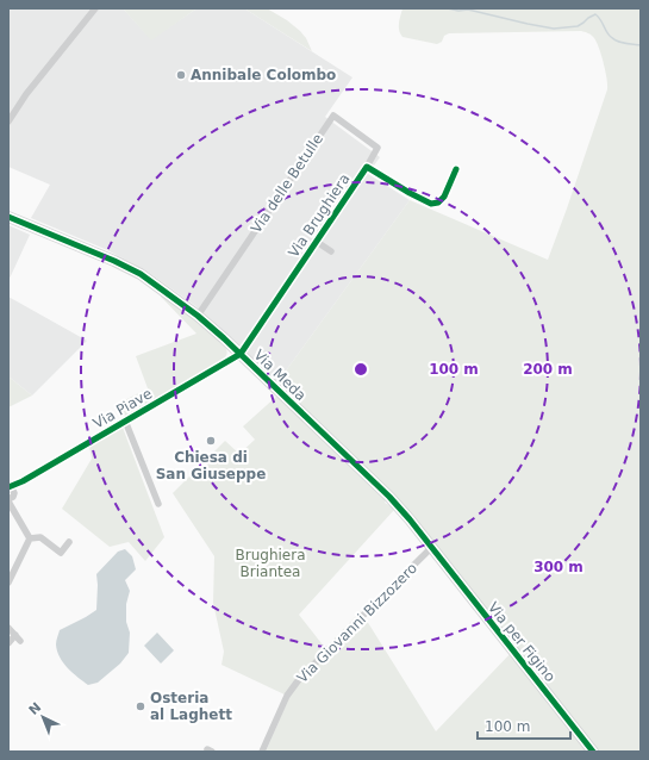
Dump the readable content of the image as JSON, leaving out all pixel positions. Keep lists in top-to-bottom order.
{
  "streets": {
    "street": [
      "Via delle Betulle",
      "Via Brughiera",
      "Via Meda",
      "Via Piave",
      "Via Giovanni Bizzozero",
      "Via per Figino"
    ]
  },
  "crossings": [
    ["Via delle Betulle", "Via Brughiera"],
    ["Via delle Betulle", "Via Meda"],
    ["Via Brughiera", "Via Meda"],
    ["Via Brughiera", "Via Piave"],
    ["Via Meda", "Via Piave"],
    ["Via Meda", "Via Giovanni Bizzozero"],
    ["Via Meda", "Via per Figino"],
    ["Via Giovanni Bizzozero", "Via per Figino"]
  ],
  "parks": ["Brughiera Briantea"],
  "places": ["Annibale Colombo", "Chiesa di San Giuseppe", "Osteria al Laghett"],
  "scale_bar": "100 m",
  "north": "top left",
  "rings": ["100 m", "200 m", "300 m"]
}
